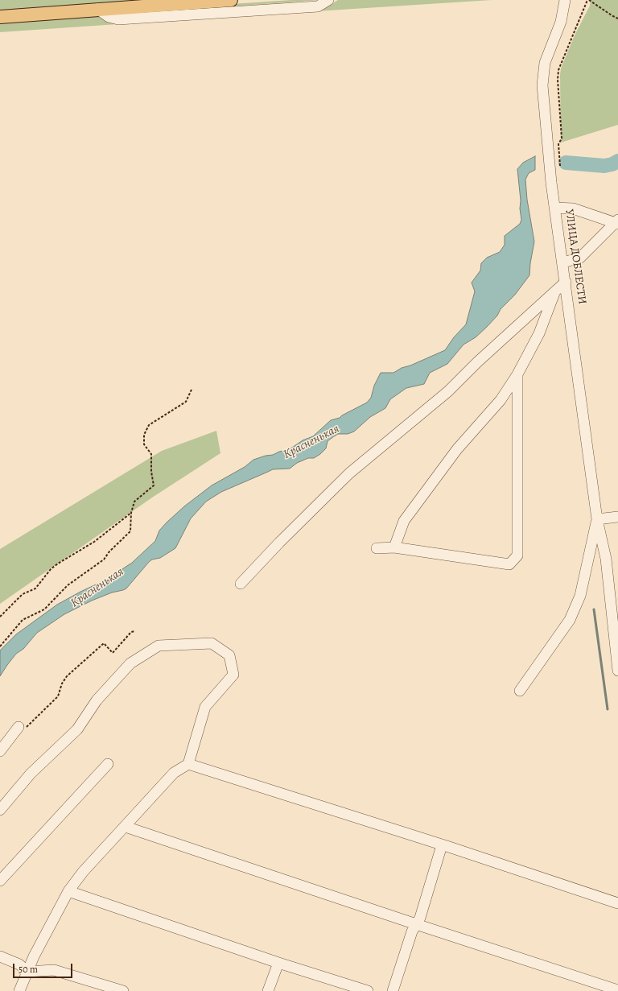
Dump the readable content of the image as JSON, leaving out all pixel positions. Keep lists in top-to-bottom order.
{
  "streets": {
    "street": ["УЛИЦА ДОБЛЕСТИ"]
  },
  "water": ["Красненькая"],
  "scale_bar": "50 m"
}
